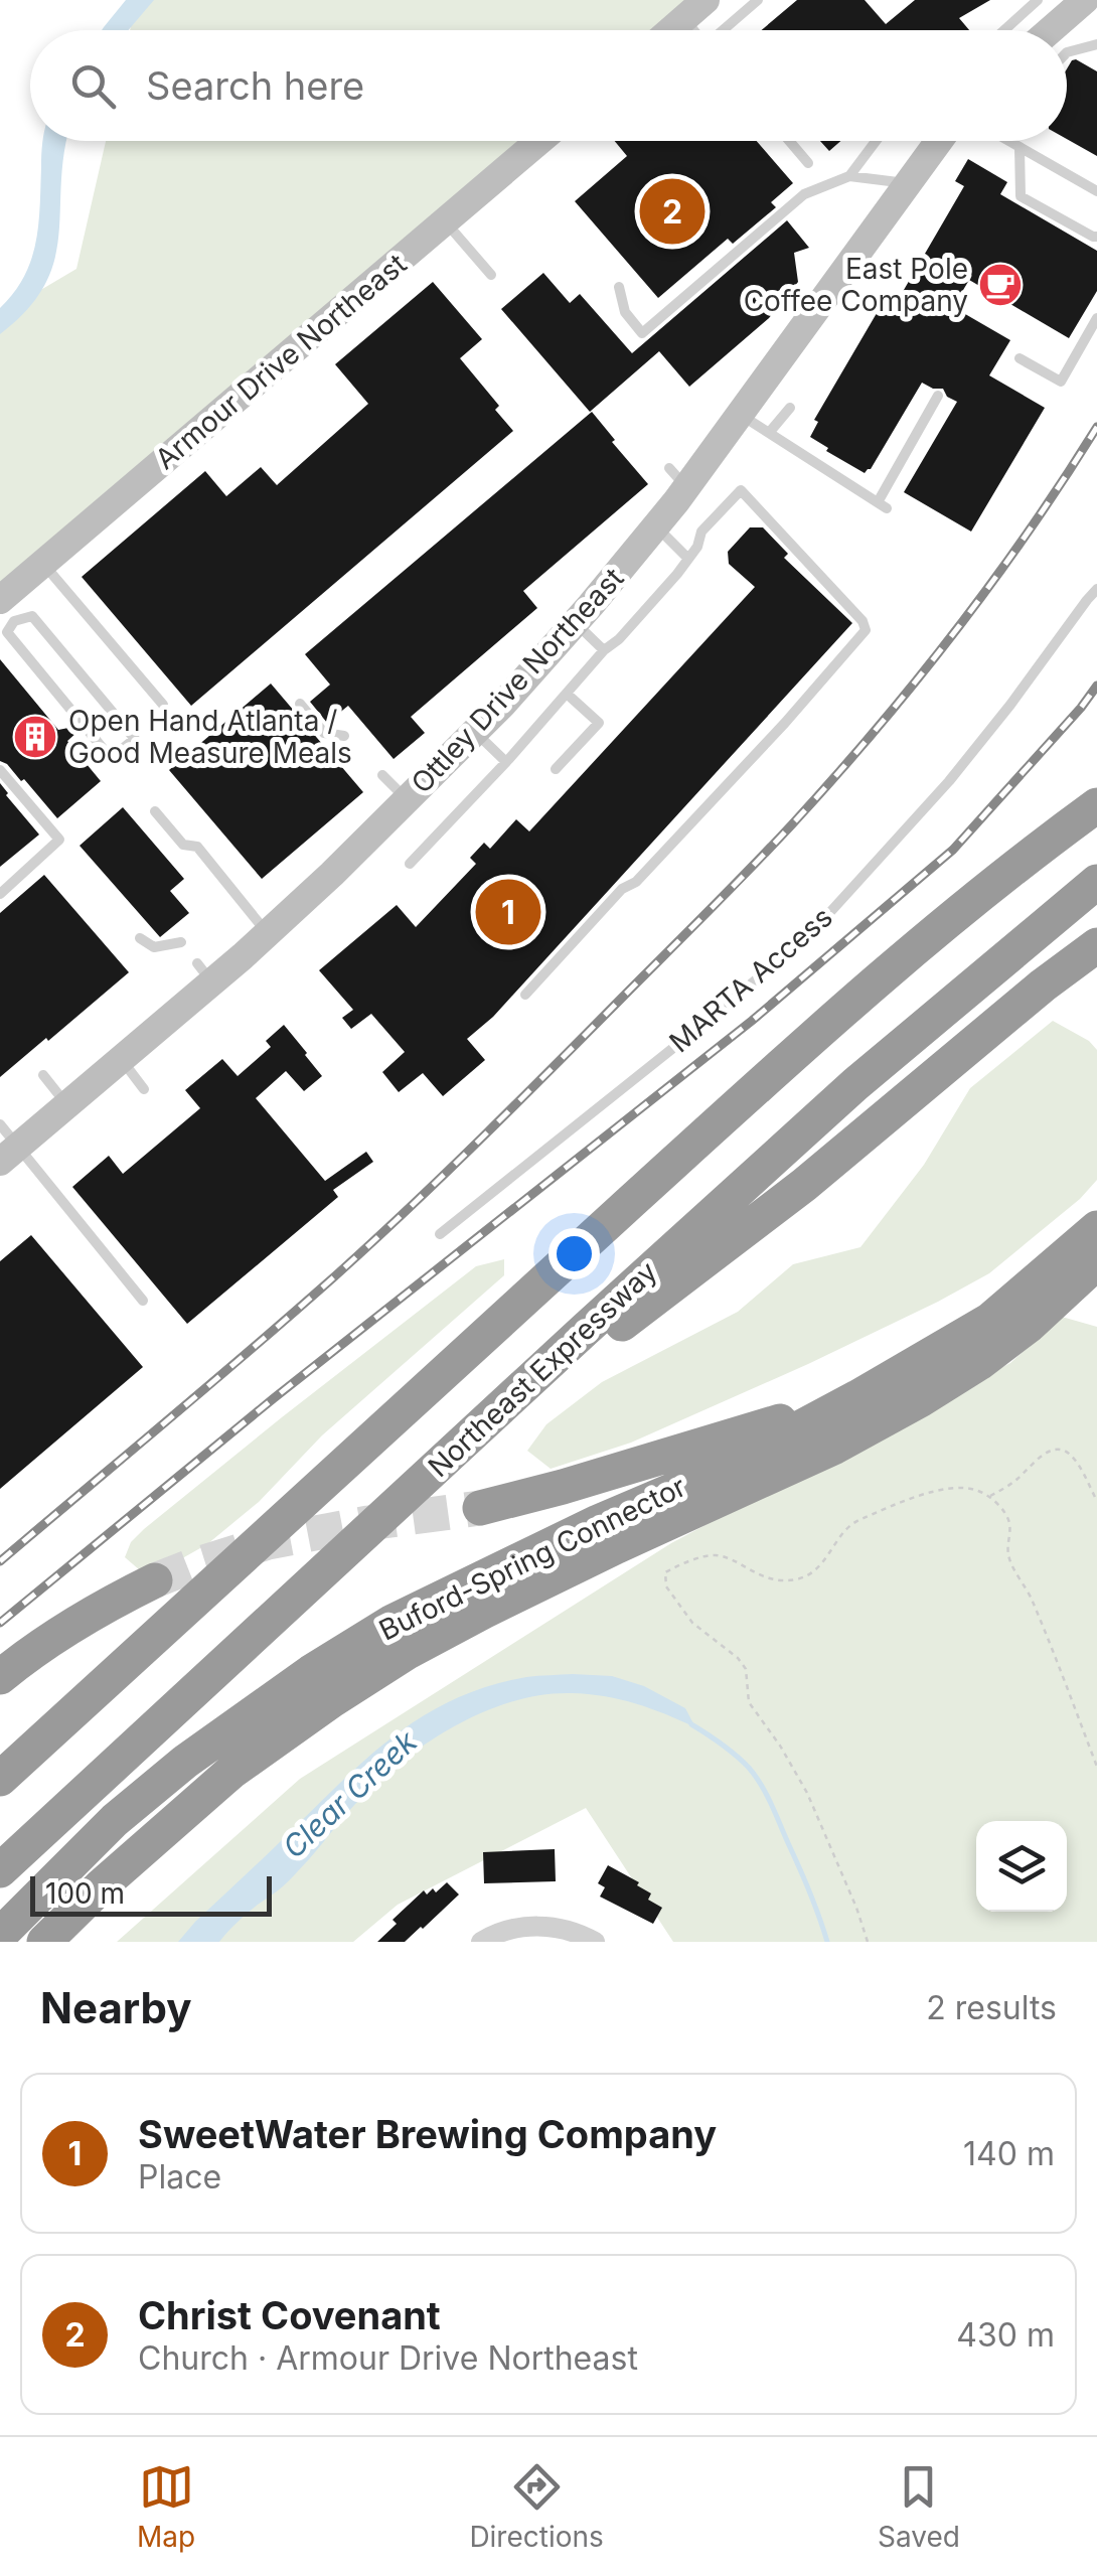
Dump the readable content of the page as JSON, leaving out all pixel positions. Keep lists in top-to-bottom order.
{
  "streets": {
    "highway": ["Northeast Expressway", "Buford-Spring Connector"],
    "street": ["Armour Drive Northeast", "Ottley Drive Northeast"],
    "lane": ["MARTA Access"]
  },
  "water": ["Clear Creek"],
  "places": {
    "cafe": ["East Pole Coffee Company"],
    "building": ["Open Hand Atlanta / Good Measure Meals"]
  },
  "scale_bar": "100 m",
  "page": {
    "search": "Search here",
    "pins": ["2", "1"],
    "scale": "100 m",
    "heading": ["Nearby", "2 results"],
    "list": [
      {
        "mark": "1",
        "name": "SweetWater Brewing Company",
        "note": "Place",
        "value": "140 m"
      },
      {
        "mark": "2",
        "name": "Christ Covenant",
        "note": "Church · Armour Drive Northeast",
        "value": "430 m"
      }
    ],
    "nav": ["Map", "Directions", "Saved"]
  }
}
